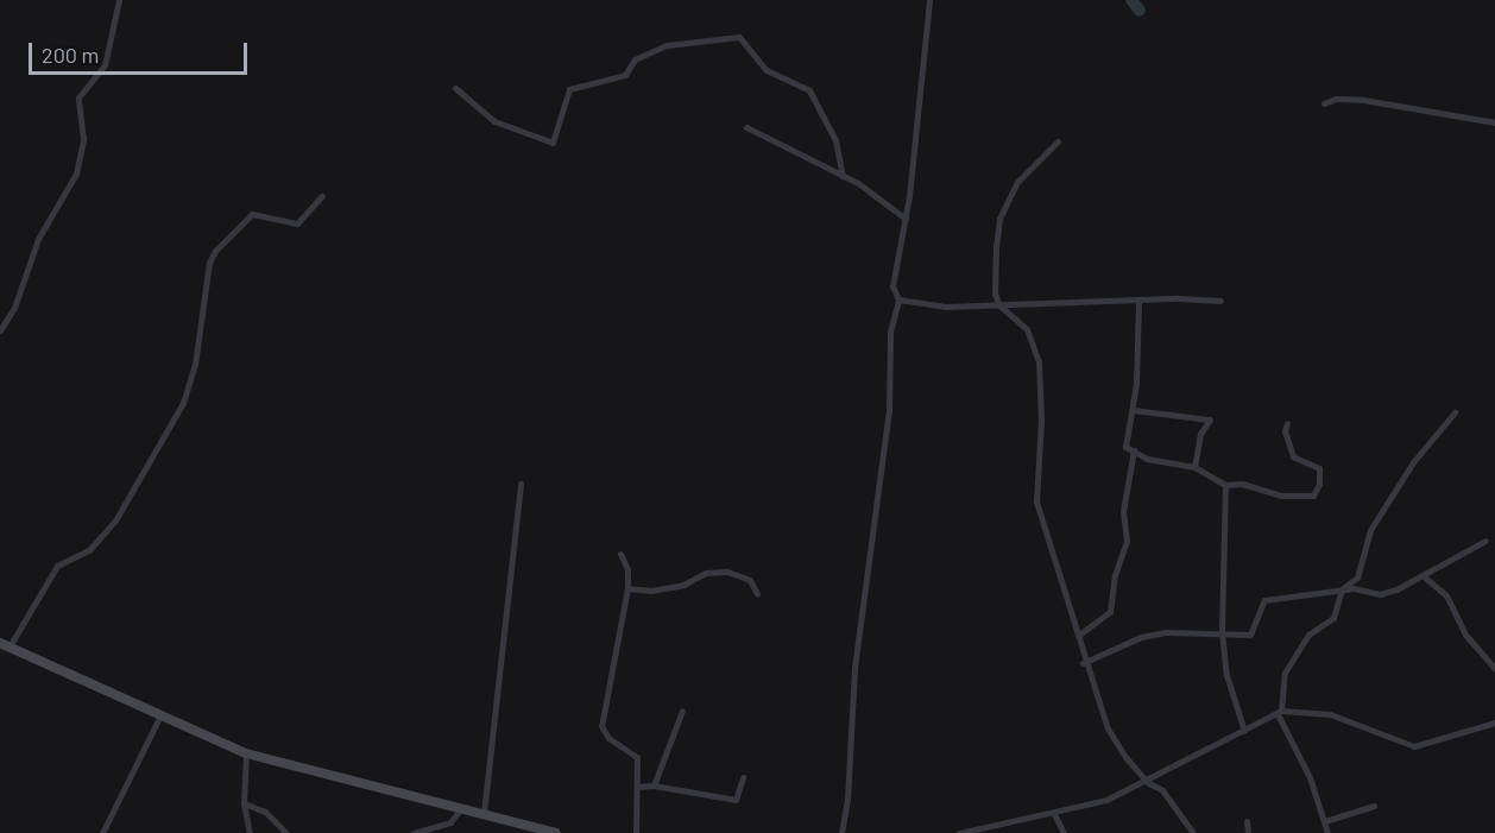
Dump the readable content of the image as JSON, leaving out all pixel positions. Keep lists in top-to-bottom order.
{
  "scale_bar": "200 m"
}
